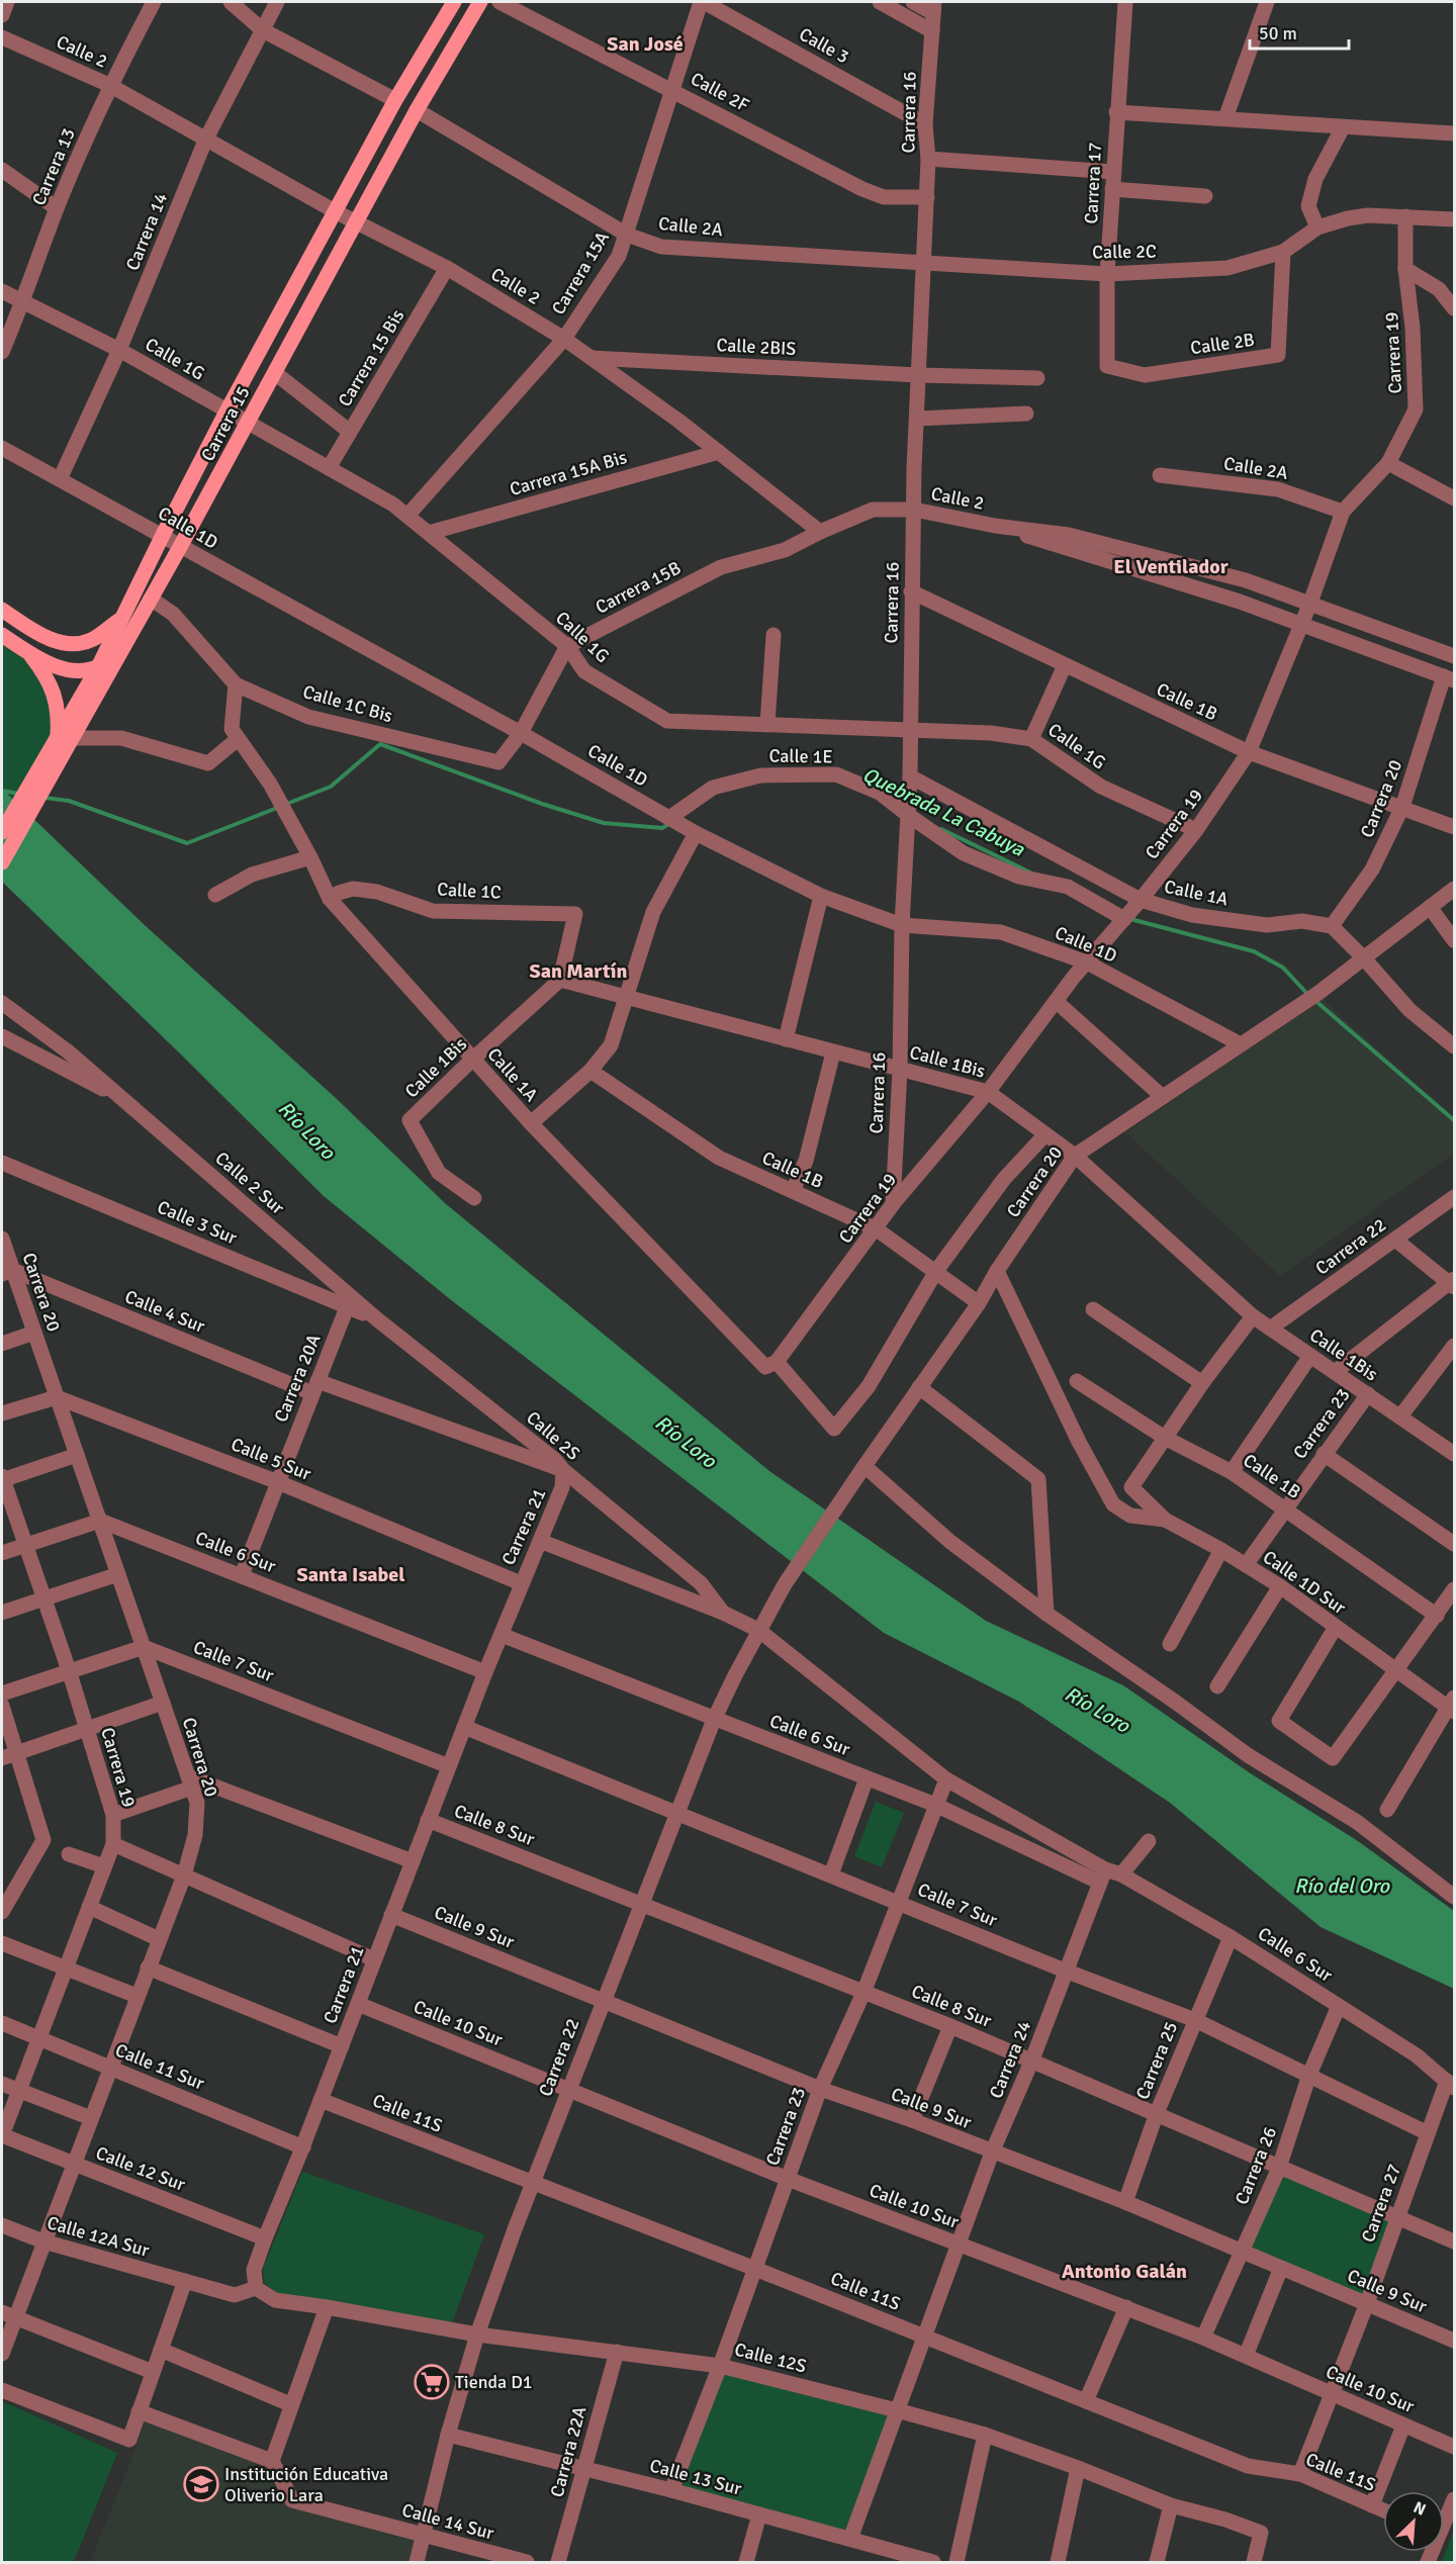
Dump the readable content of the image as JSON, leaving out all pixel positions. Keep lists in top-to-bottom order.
{
  "streets": {
    "main road": ["Carrera 15"],
    "street": [
      "Calle 3",
      "Calle 2",
      "Calle 2F",
      "Carrera 16",
      "Carrera 13",
      "Carrera 17",
      "Calle 2A",
      "Carrera 14",
      "Calle 2C",
      "Carrera 15A",
      "Calle 2B",
      "Calle 2BIS",
      "Carrera 19",
      "Carrera 15 Bis",
      "Calle 1G",
      "Carrera 15A Bis",
      "Calle 1D",
      "Carrera 15B",
      "Calle 1B",
      "Calle 1C Bis",
      "Calle 1E",
      "Carrera 20",
      "Calle 1C",
      "Calle 1A",
      "Calle 1Bis",
      "Calle 2 Sur",
      "Calle 3 Sur",
      "Carrera 22",
      "Calle 4 Sur",
      "Carrera 20A",
      "Carrera 23",
      "Calle 2S",
      "Calle 5 Sur",
      "Carrera 21",
      "Calle 6 Sur",
      "Calle 1D Sur",
      "Calle 7 Sur",
      "Calle 8 Sur",
      "Calle 9 Sur",
      "Calle 10 Sur",
      "Carrera 24",
      "Carrera 25",
      "Calle 11 Sur",
      "Calle 11S",
      "Carrera 26",
      "Calle 12 Sur",
      "Carrera 27",
      "Calle 12A Sur",
      "Calle 12S",
      "Carrera 22A",
      "Calle 13 Sur",
      "Calle 14 Sur"
    ]
  },
  "crossings": [
    ["Calle 3", "Carrera 16"],
    ["Calle 3", "Carrera 15A"],
    ["Calle 2", "Carrera 16"],
    ["Calle 2", "Carrera 13"],
    ["Calle 2", "Carrera 14"],
    ["Calle 2", "Carrera 15A"],
    ["Calle 2", "Calle 2BIS"],
    ["Calle 2", "Carrera 19"],
    ["Calle 2", "Carrera 15 Bis"],
    ["Calle 2", "Carrera 15"],
    ["Calle 2", "Carrera 15A Bis"],
    ["Calle 2", "Carrera 15B"],
    ["Calle 2", "Carrera 20"],
    ["Calle 2F", "Carrera 16"],
    ["Calle 2F", "Carrera 15A"],
    ["Carrera 16", "Calle 2A"],
    ["Carrera 16", "Calle 2C"],
    ["Carrera 16", "Calle 2BIS"],
    ["Carrera 16", "Carrera 19"],
    ["Carrera 16", "Calle 1G"],
    ["Carrera 16", "Calle 1D"],
    ["Carrera 16", "Calle 1B"],
    ["Carrera 16", "Calle 1E"],
    ["Carrera 16", "Calle 1A"],
    ["Carrera 16", "Calle 1Bis"],
    ["Carrera 13", "Calle 1G"],
    ["Carrera 17", "Calle 2C"],
    ["Carrera 17", "Calle 2B"],
    ["Calle 2A", "Calle 2C"],
    ["Calle 2A", "Carrera 15A"],
    ["Calle 2A", "Carrera 19"],
    ["Calle 2A", "Carrera 15"],
    ["Carrera 14", "Calle 1G"],
    ["Carrera 14", "Calle 1D"],
    ["Calle 2C", "Calle 2B"],
    ["Carrera 15A", "Calle 1G"],
    ["Carrera 19", "Calle 1G"],
    ["Carrera 19", "Calle 1D"],
    ["Carrera 19", "Calle 1B"],
    ["Carrera 19", "Calle 1E"],
    ["Carrera 19", "Calle 1A"],
    ["Carrera 19", "Calle 1Bis"],
    ["Carrera 19", "Calle 11 Sur"],
    ["Carrera 19", "Calle 12 Sur"],
    ["Carrera 15 Bis", "Calle 1G"],
    ["Calle 1G", "Carrera 15"],
    ["Calle 1G", "Carrera 15A Bis"],
    ["Calle 1G", "Carrera 15B"],
    ["Carrera 15", "Calle 1D"],
    ["Carrera 15", "Calle 1C Bis"],
    ["Calle 1D", "Calle 1C Bis"],
    ["Calle 1D", "Calle 1E"],
    ["Calle 1D", "Carrera 20"],
    ["Calle 1B", "Carrera 20"],
    ["Calle 1B", "Carrera 23"],
    ["Calle 1B", "Calle 1D Sur"],
    ["Calle 1C Bis", "Calle 1A"],
    ["Calle 1E", "Calle 1A"],
    ["Carrera 20", "Calle 1A"],
    ["Carrera 20", "Calle 1Bis"],
    ["Carrera 20", "Carrera 22"],
    ["Carrera 20", "Calle 4 Sur"],
    ["Carrera 20", "Calle 5 Sur"],
    ["Carrera 20", "Calle 6 Sur"],
    ["Carrera 20", "Calle 7 Sur"],
    ["Carrera 20", "Calle 11 Sur"],
    ["Carrera 20", "Calle 12 Sur"],
    ["Carrera 20", "Calle 12A Sur"],
    ["Calle 1C", "Calle 1A"],
    ["Calle 1C", "Calle 1Bis"],
    ["Calle 1A", "Calle 1Bis"],
    ["Calle 1Bis", "Carrera 22"],
    ["Calle 1Bis", "Carrera 23"],
    ["Calle 2 Sur", "Calle 3 Sur"],
    ["Calle 2 Sur", "Carrera 20A"],
    ["Calle 2 Sur", "Calle 2S"],
    ["Calle 3 Sur", "Carrera 20A"],
    ["Calle 3 Sur", "Calle 2S"],
    ["Carrera 22", "Calle 6 Sur"],
    ["Carrera 22", "Calle 7 Sur"],
    ["Carrera 22", "Calle 8 Sur"],
    ["Carrera 22", "Calle 9 Sur"],
    ["Carrera 22", "Calle 10 Sur"],
    ["Carrera 22", "Calle 11S"],
    ["Carrera 22", "Calle 12S"],
    ["Carrera 22", "Calle 13 Sur"],
    ["Carrera 22", "Calle 14 Sur"],
    ["Calle 4 Sur", "Carrera 20A"],
    ["Calle 4 Sur", "Calle 2S"],
    ["Calle 4 Sur", "Carrera 21"],
    ["Carrera 20A", "Calle 2S"],
    ["Carrera 20A", "Calle 5 Sur"],
    ["Carrera 20A", "Calle 6 Sur"],
    ["Carrera 23", "Calle 6 Sur"],
    ["Carrera 23", "Calle 1D Sur"],
    ["Carrera 23", "Calle 7 Sur"],
    ["Carrera 23", "Calle 8 Sur"],
    ["Carrera 23", "Calle 9 Sur"],
    ["Carrera 23", "Calle 10 Sur"],
    ["Carrera 23", "Calle 11S"],
    ["Carrera 23", "Calle 12S"],
    ["Carrera 23", "Calle 13 Sur"],
    ["Calle 2S", "Carrera 21"],
    ["Calle 5 Sur", "Carrera 21"],
    ["Carrera 21", "Calle 6 Sur"],
    ["Carrera 21", "Calle 7 Sur"],
    ["Carrera 21", "Calle 8 Sur"],
    ["Carrera 21", "Calle 9 Sur"],
    ["Carrera 21", "Calle 10 Sur"],
    ["Carrera 21", "Calle 11 Sur"],
    ["Carrera 21", "Calle 11S"],
    ["Carrera 21", "Calle 12 Sur"],
    ["Carrera 21", "Calle 12S"],
    ["Calle 6 Sur", "Carrera 24"],
    ["Calle 6 Sur", "Carrera 25"],
    ["Calle 6 Sur", "Carrera 26"],
    ["Calle 6 Sur", "Carrera 27"],
    ["Calle 7 Sur", "Carrera 24"],
    ["Calle 7 Sur", "Carrera 25"],
    ["Calle 7 Sur", "Carrera 26"],
    ["Calle 7 Sur", "Carrera 27"],
    ["Calle 8 Sur", "Carrera 24"],
    ["Calle 8 Sur", "Carrera 25"],
    ["Calle 8 Sur", "Carrera 26"],
    ["Calle 8 Sur", "Carrera 27"],
    ["Calle 9 Sur", "Carrera 24"],
    ["Calle 9 Sur", "Carrera 25"],
    ["Calle 9 Sur", "Carrera 26"],
    ["Calle 9 Sur", "Carrera 27"],
    ["Calle 10 Sur", "Carrera 24"],
    ["Calle 10 Sur", "Carrera 26"],
    ["Calle 10 Sur", "Carrera 27"],
    ["Carrera 24", "Calle 11S"],
    ["Carrera 24", "Calle 12S"],
    ["Carrera 24", "Calle 13 Sur"],
    ["Calle 11S", "Carrera 27"],
    ["Calle 12S", "Carrera 22A"],
    ["Carrera 22A", "Calle 13 Sur"]
  ],
  "districts": [
    "San José",
    "El Ventilador",
    "San Martín",
    "Santa Isabel",
    "Antonio Galán"
  ],
  "water": ["Quebrada La Cabuya", "Río Loro", "Río del Oro"],
  "places": {
    "supermarket": ["Tienda D1"],
    "school or university": ["Institución Educativa Oliverio Lara"]
  },
  "scale_bar": "50 m",
  "north": "top right"
}
